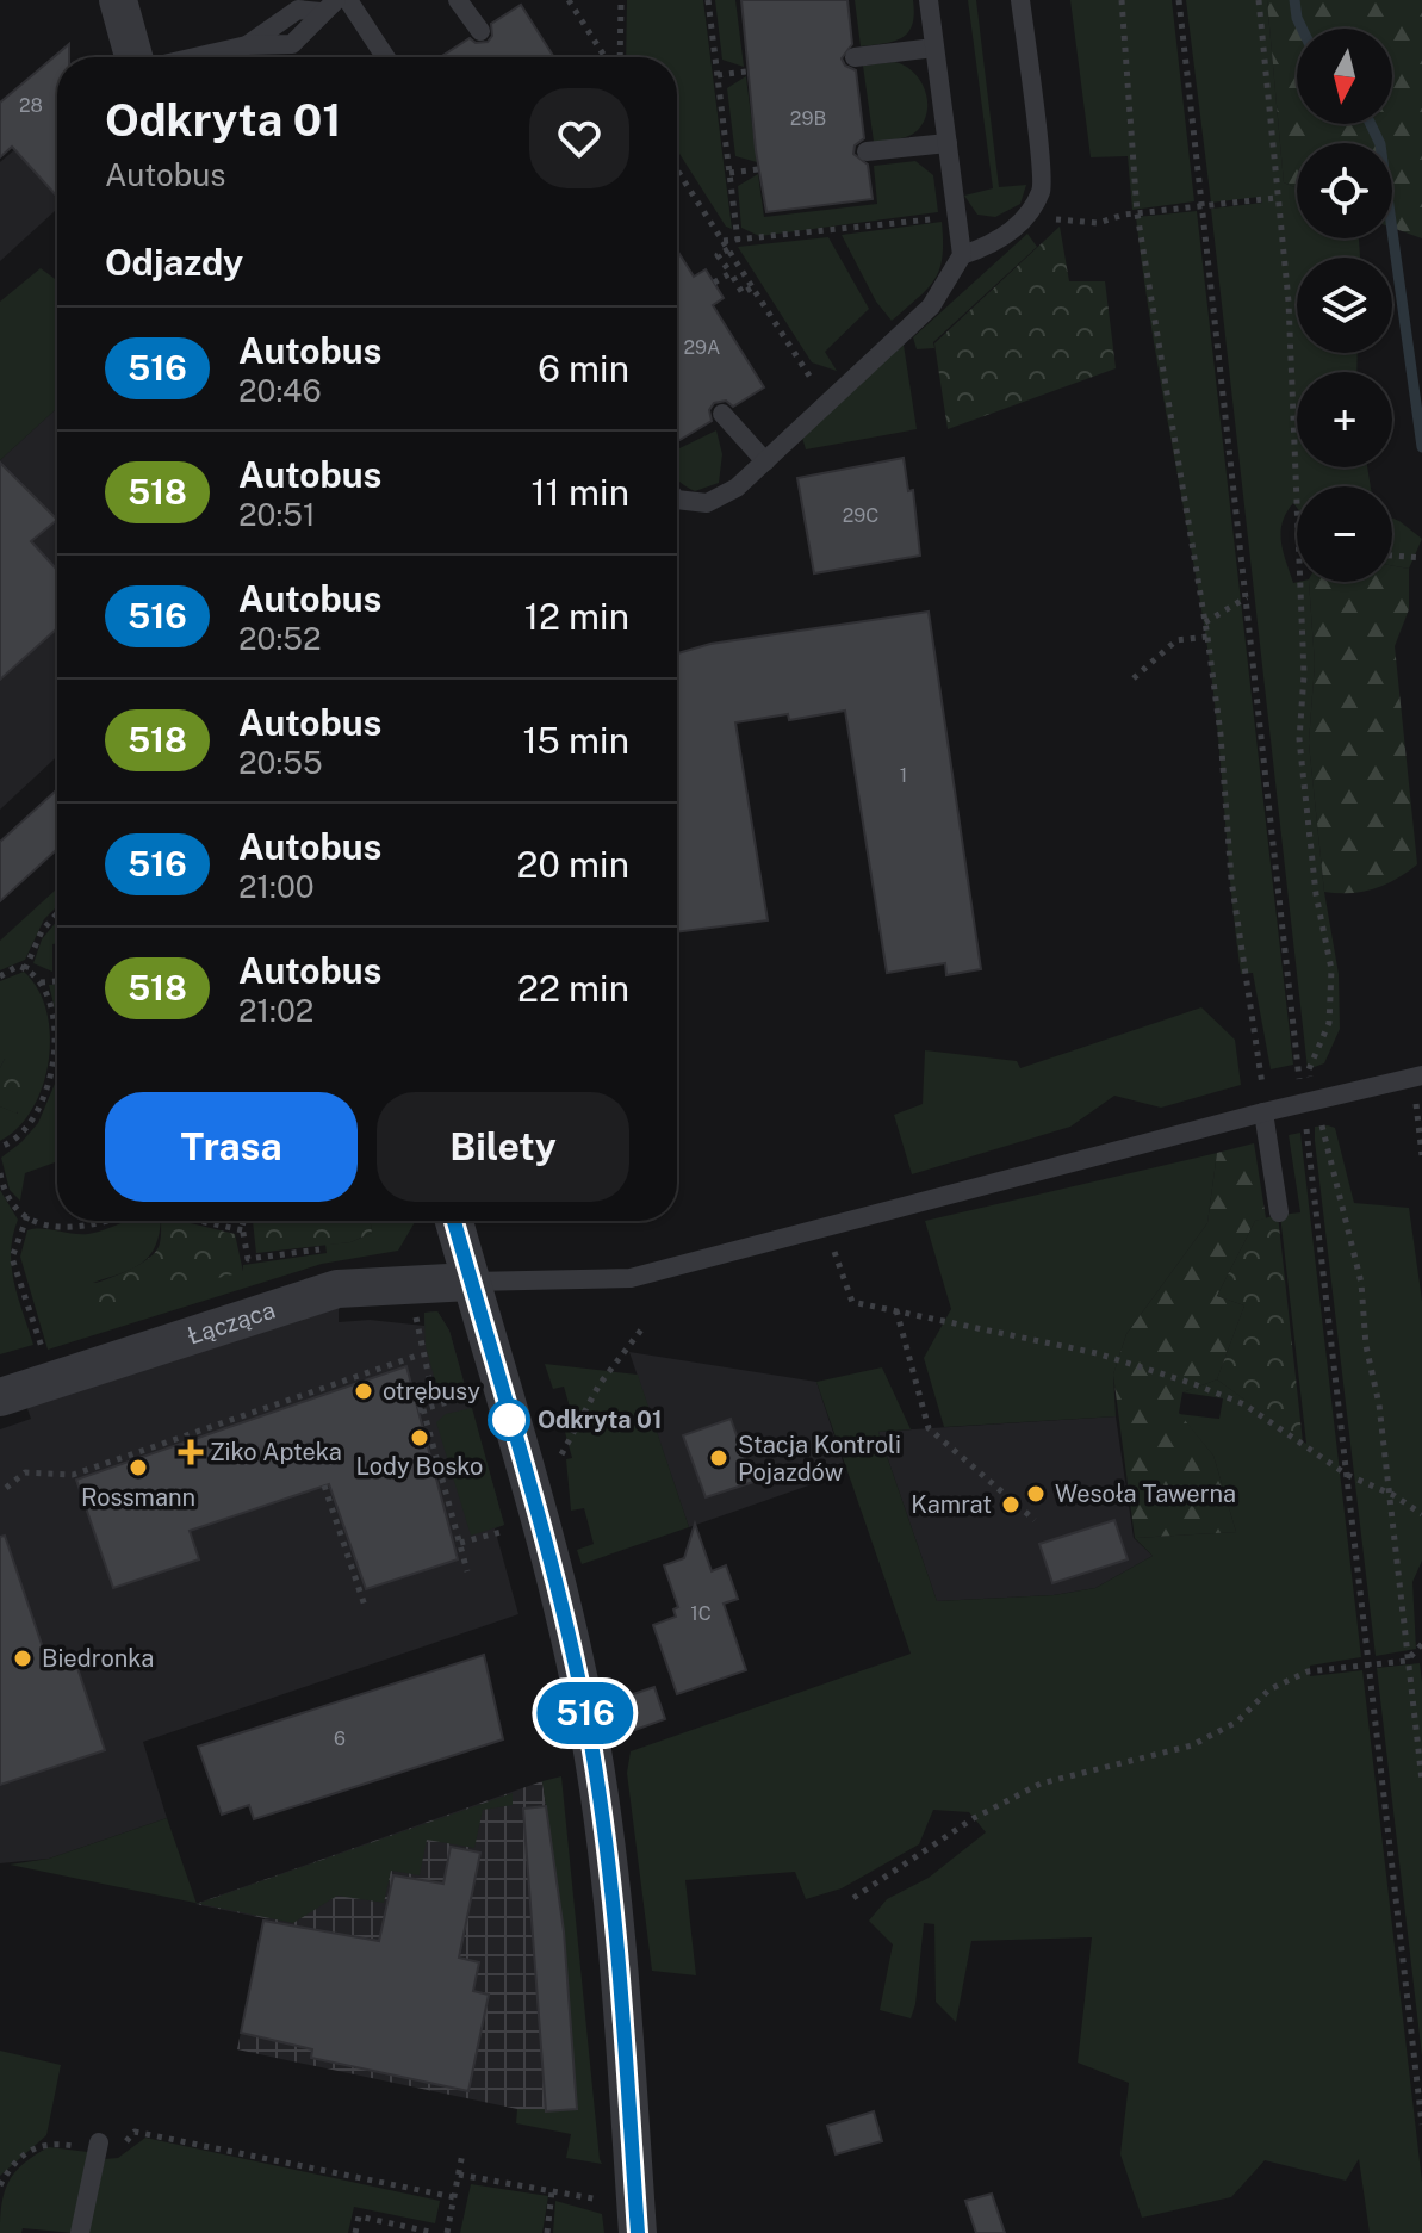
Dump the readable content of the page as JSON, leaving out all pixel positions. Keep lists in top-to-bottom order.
{
  "streets": {
    "street": ["Łącząca"]
  },
  "places": {
    "other": [
      "otrębusy",
      "Odkryta 01",
      "Lody Bosko",
      "Stacja Kontroli Pojazdów",
      "Rossmann",
      "Wesoła Tawerna",
      "Kamrat",
      "Biedronka"
    ],
    "health": ["Ziko Apteka"]
  },
  "lines": ["bus line 516"],
  "house_numbers": [
    "28",
    "29B",
    "29A",
    "29C",
    "1",
    "1C",
    "6"
  ],
  "north": "bottom",
  "page": {
    "on_map": "516",
    "map_buttons": ["+", "−"],
    "heading": [
      ["Odkryta 01", "Autobus"],
      "Odjazdy"
    ],
    "list": [
      {
        "mark": "516",
        "name": "Autobus",
        "note": "20:46",
        "value": "6 min"
      },
      {
        "mark": "518",
        "name": "Autobus",
        "note": "20:51",
        "value": "11 min"
      },
      {
        "mark": "516",
        "name": "Autobus",
        "note": "20:52",
        "value": "12 min"
      },
      {
        "mark": "518",
        "name": "Autobus",
        "note": "20:55",
        "value": "15 min"
      },
      {
        "mark": "516",
        "name": "Autobus",
        "note": "21:00",
        "value": "20 min"
      },
      {
        "mark": "518",
        "name": "Autobus",
        "note": "21:02",
        "value": "22 min"
      }
    ],
    "buttons": ["Trasa", "Bilety"]
  }
}
